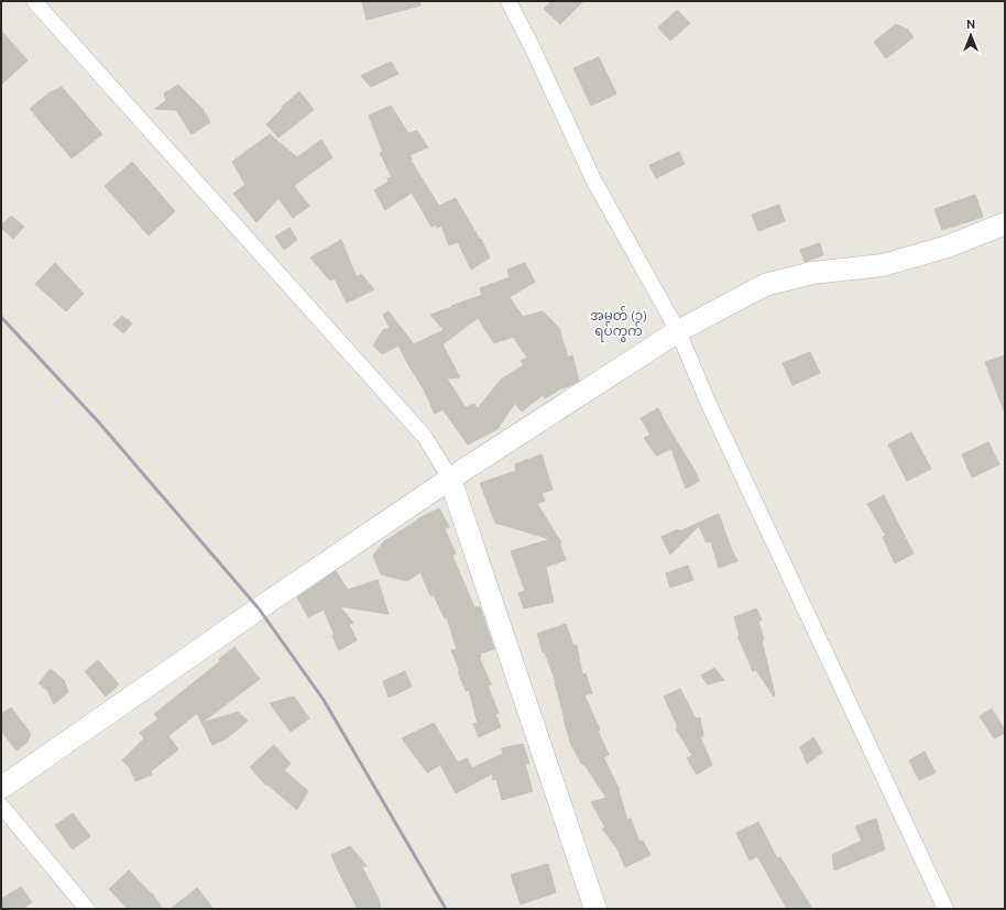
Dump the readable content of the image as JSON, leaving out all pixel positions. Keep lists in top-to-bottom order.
{
  "districts": ["အမှတ် (၁) ရပ်ကွက်"],
  "north": "top"
}
